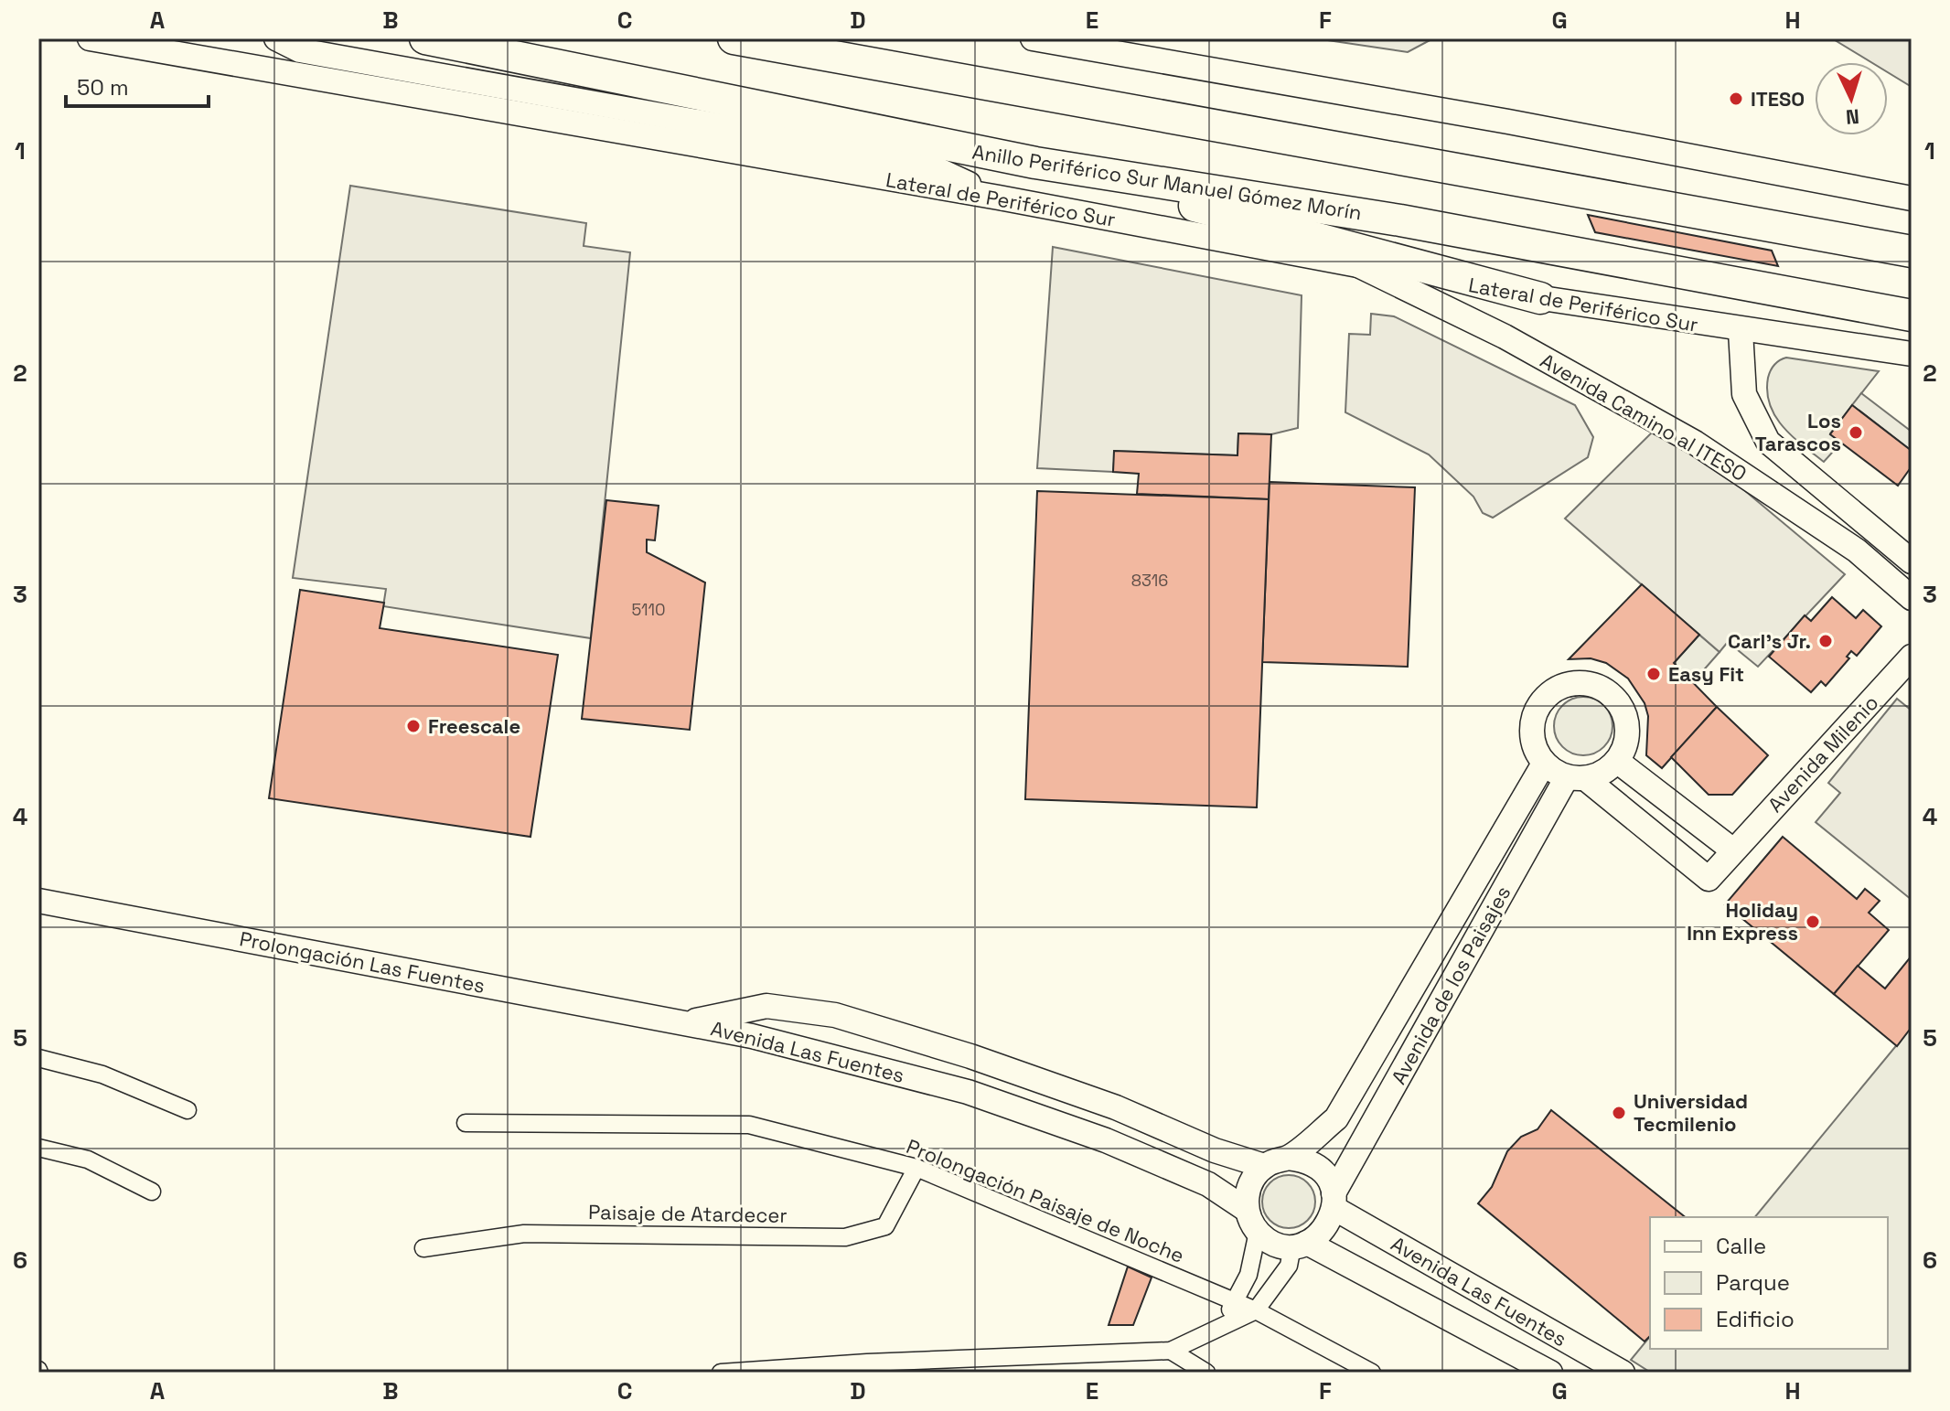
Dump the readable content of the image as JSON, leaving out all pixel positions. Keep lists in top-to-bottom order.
{
  "streets": {
    "highway": ["Anillo Periférico Sur Manuel Gómez Morín"],
    "street": [
      "Lateral de Periférico Sur",
      "Avenida Camino al ITESO",
      "Avenida Milenio",
      "Prolongación Las Fuentes",
      "Avenida de los Paisajes",
      "Avenida Las Fuentes",
      "Prolongación Paisaje de Noche",
      "Paisaje de Atardecer"
    ]
  },
  "crossings": [
    ["Lateral de Periférico Sur", "Avenida Camino al ITESO"],
    ["Avenida Milenio", "Avenida de los Paisajes"],
    ["Prolongación Las Fuentes", "Avenida Las Fuentes"],
    ["Avenida de los Paisajes", "Avenida Las Fuentes"],
    ["Prolongación Paisaje de Noche", "Paisaje de Atardecer"]
  ],
  "places": [
    "ITESO",
    "Los Tarascos",
    "Carl's Jr.",
    "Easy Fit",
    "Freescale",
    "Holiday Inn Express",
    "Universidad Tecmilenio"
  ],
  "house_numbers": ["8316", "5110"],
  "legend": ["Calle", "Parque", "Edificio"],
  "scale_bar": "50 m",
  "north": "bottom",
  "grid": {
    "columns": [
      "A",
      "B",
      "C",
      "D",
      "E",
      "F",
      "G",
      "H"
    ],
    "rows": [
      "1",
      "2",
      "3",
      "4",
      "5",
      "6"
    ]
  }
}
